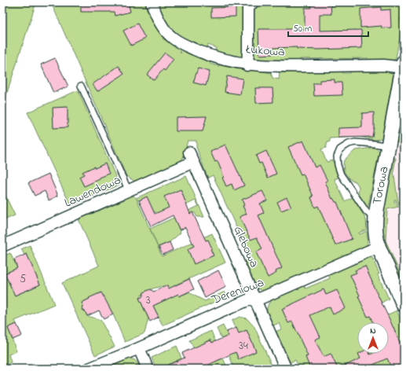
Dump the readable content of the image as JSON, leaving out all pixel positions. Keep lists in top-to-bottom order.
{
  "streets": {
    "street": [
      "Łukowa",
      "Torowa",
      "Lawendowa",
      "Glebowa",
      "Dereniowa"
    ]
  },
  "crossings": [
    ["Łukowa", "Torowa"],
    ["Torowa", "Dereniowa"],
    ["Lawendowa", "Glebowa"],
    ["Glebowa", "Dereniowa"]
  ],
  "house_numbers": ["5", "3", "34"],
  "scale_bar": "50 m",
  "north": "top"
}
